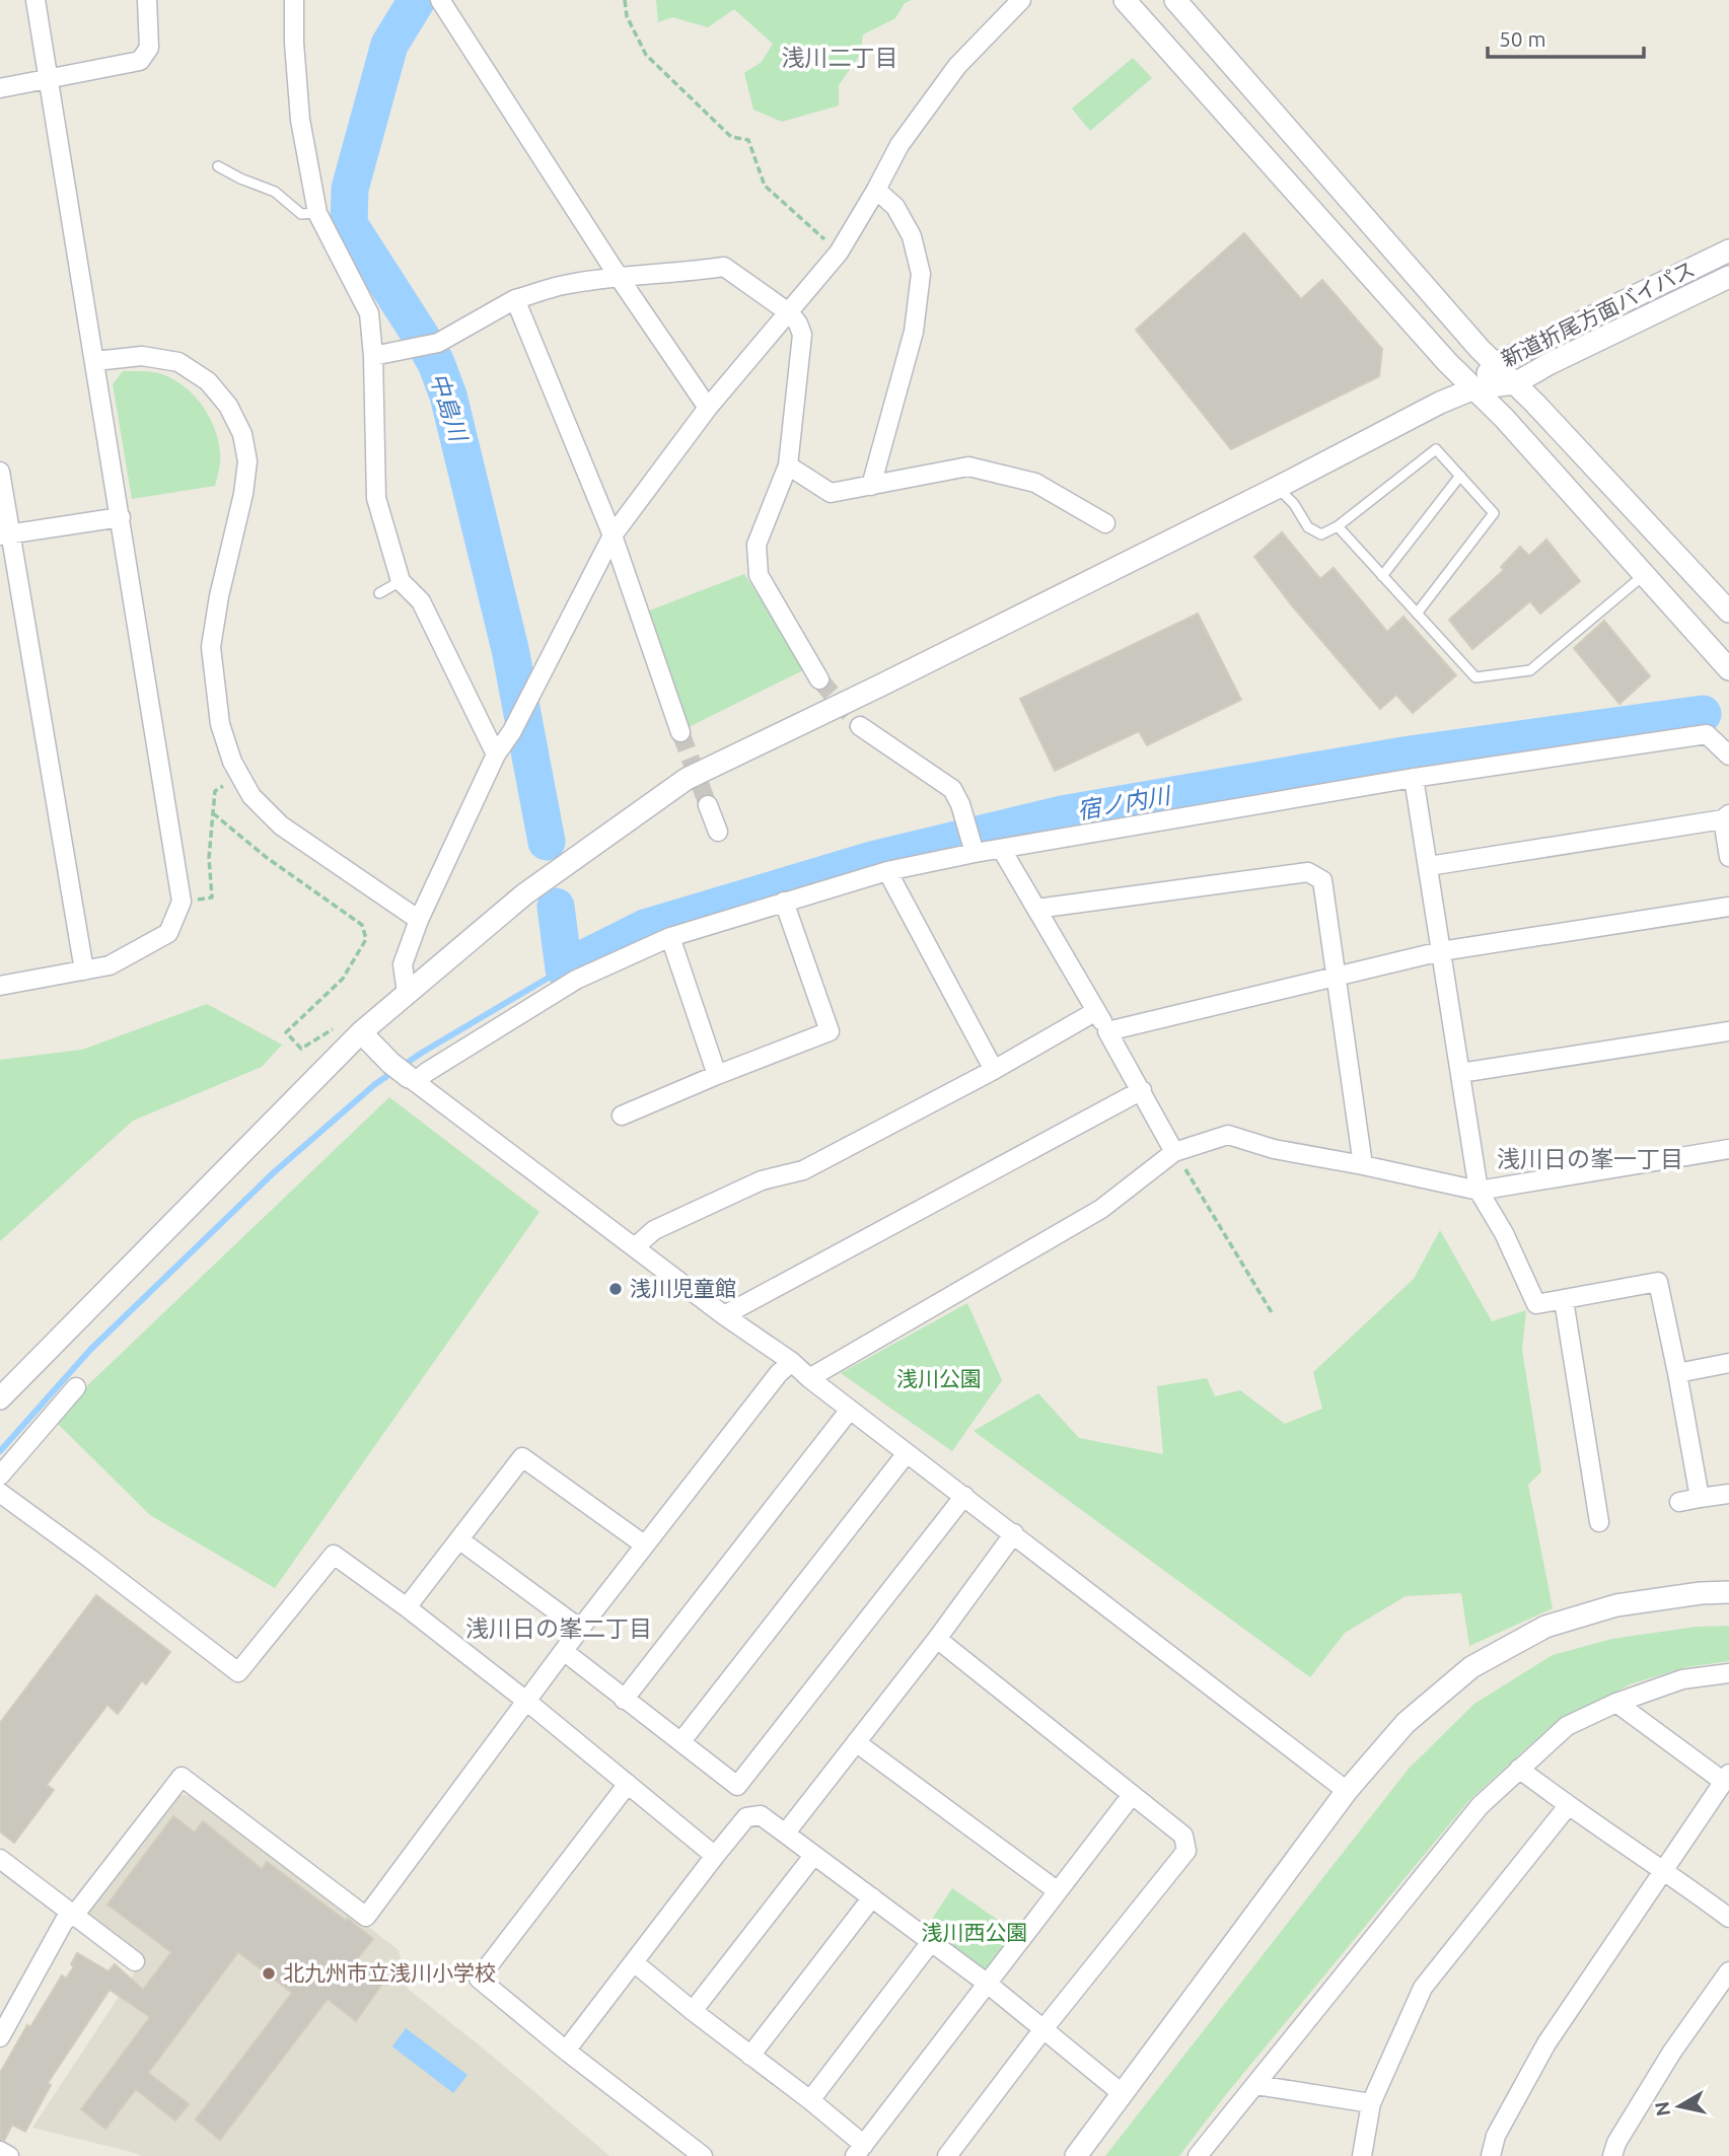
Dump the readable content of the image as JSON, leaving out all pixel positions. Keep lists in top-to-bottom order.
{
  "streets": {
    "street": ["新道折尾方面バイパス"]
  },
  "districts": ["浅川二丁目", "浅川日の峯一丁目", "浅川日の峯二丁目"],
  "water": ["中島川", "宿ノ内川"],
  "parks": ["浅川公園", "浅川西公園"],
  "places": ["浅川児童館", "北九州市立浅川小学校"],
  "scale_bar": "50 m",
  "north": "left"
}
